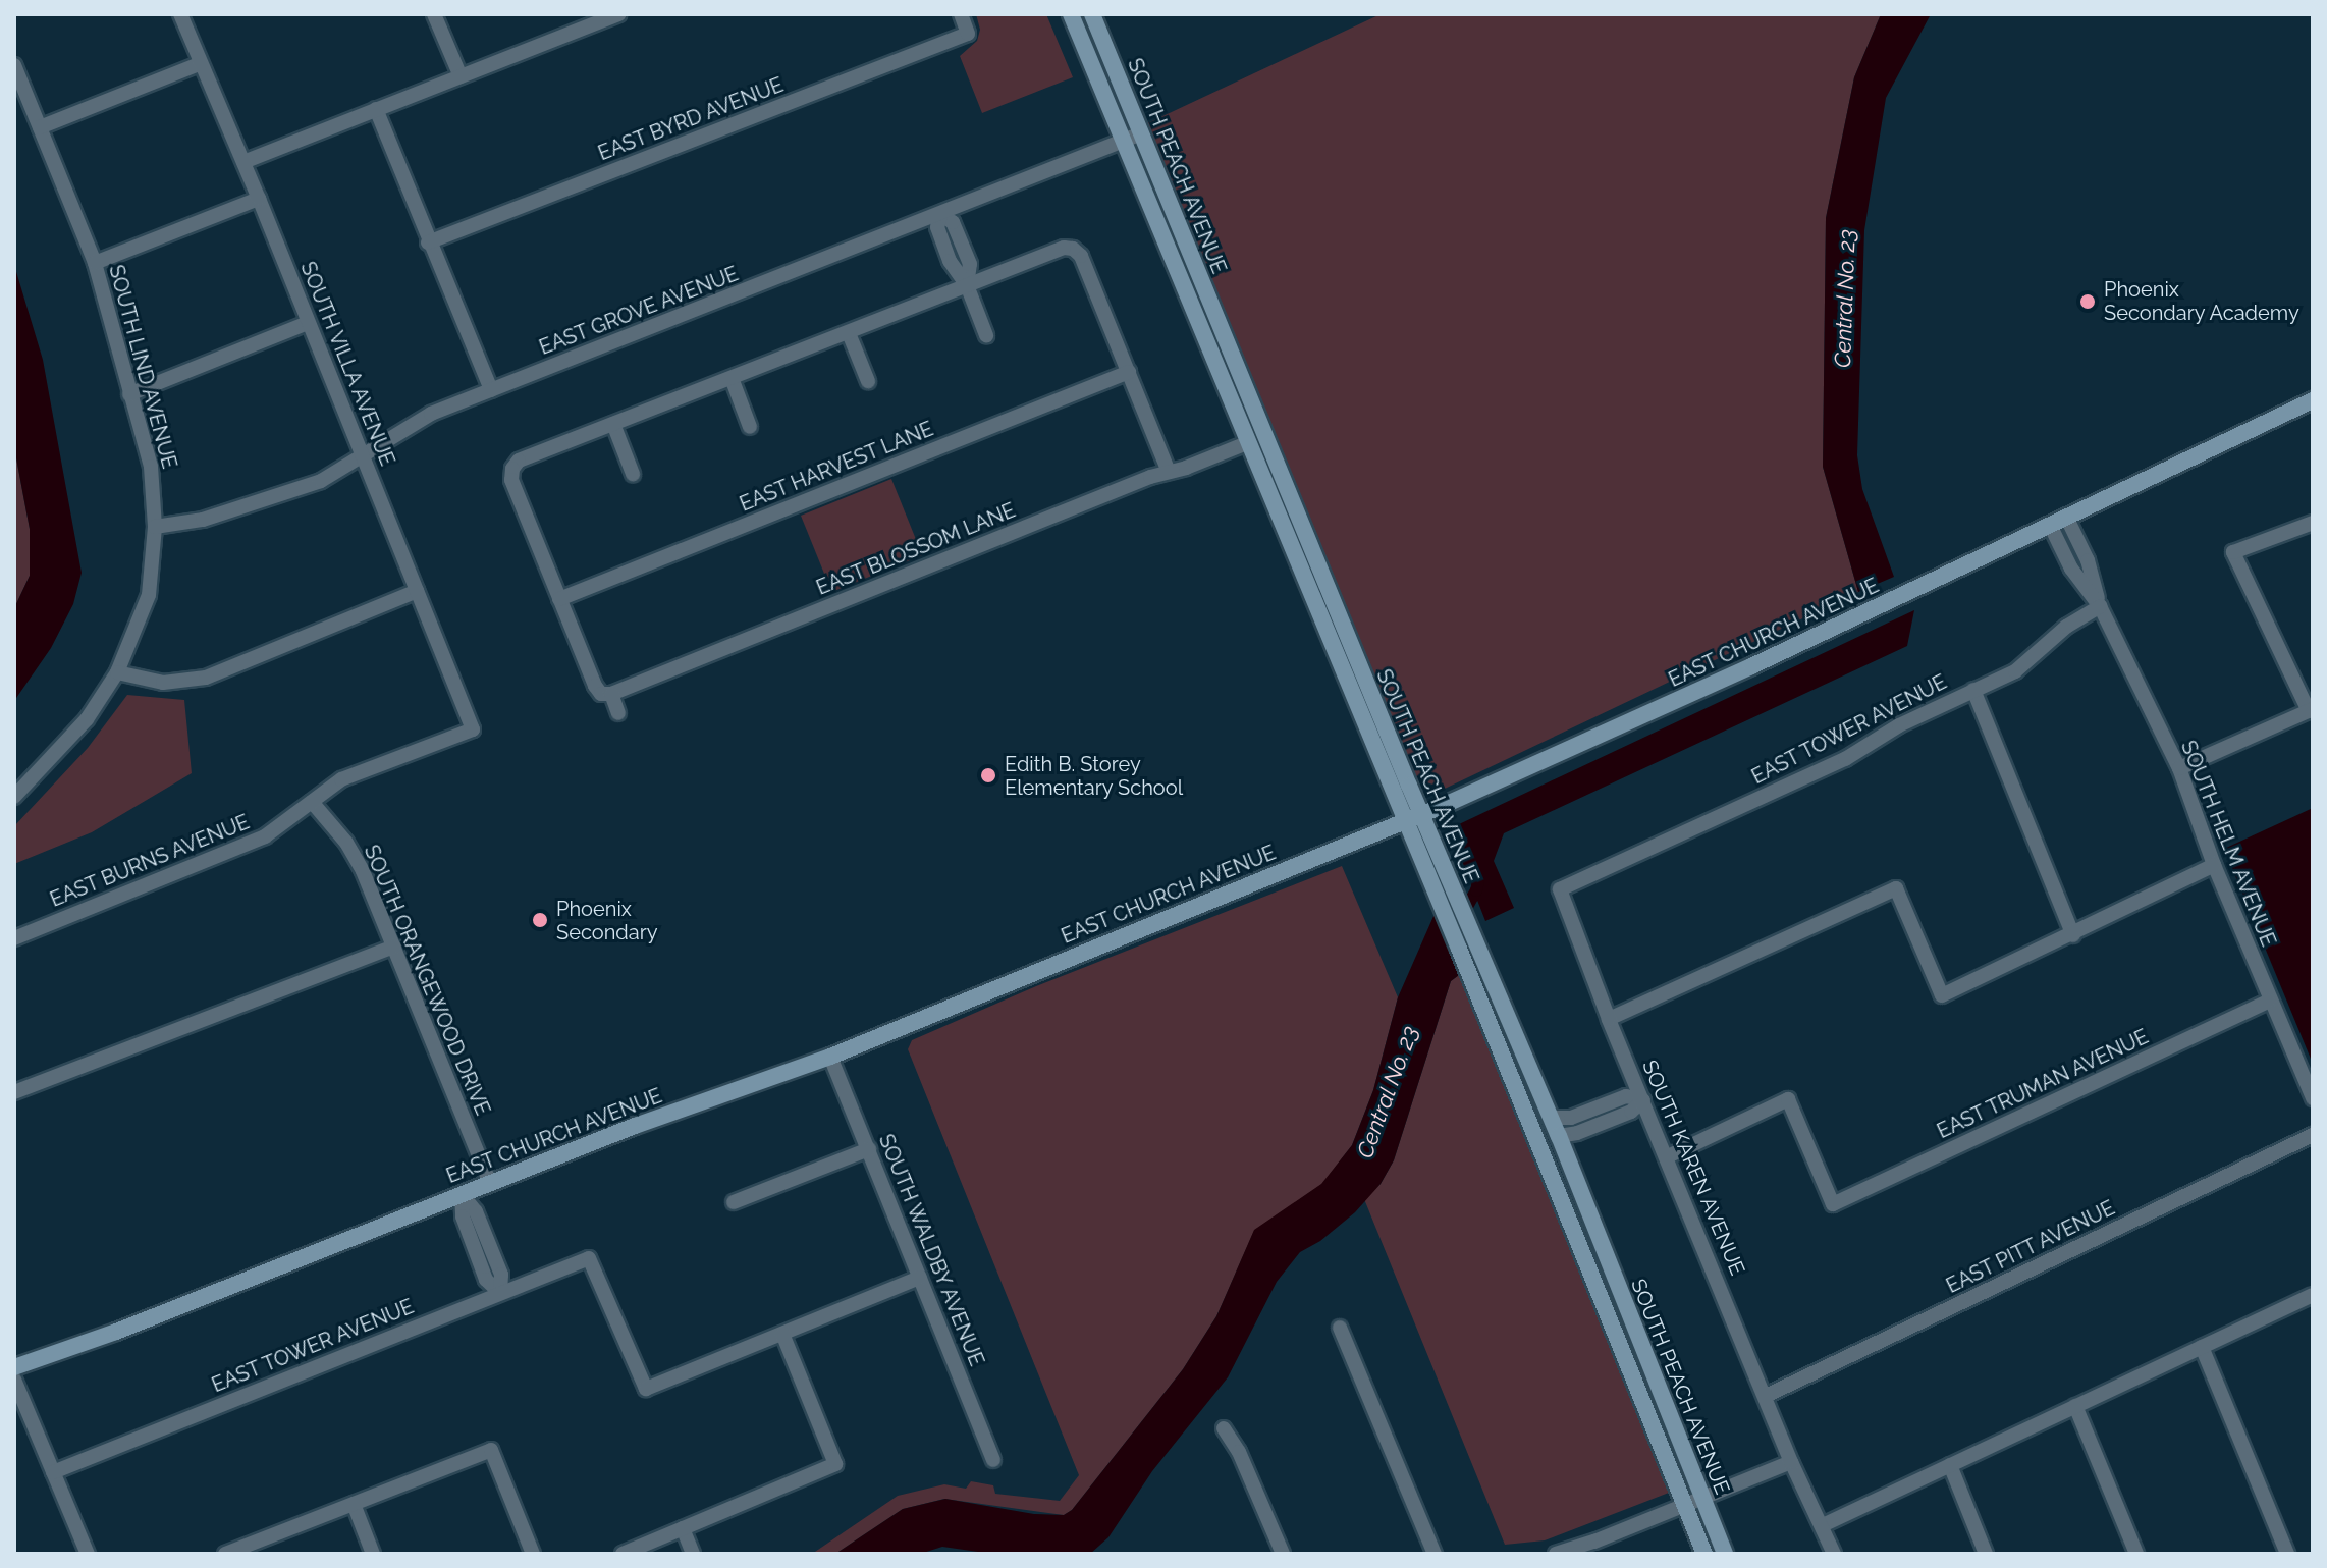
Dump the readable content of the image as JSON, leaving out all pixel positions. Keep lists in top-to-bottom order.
{
  "streets": {
    "street": [
      "EAST BYRD AVENUE",
      "SOUTH PEACH AVENUE",
      "EAST GROVE AVENUE",
      "SOUTH VILLA AVENUE",
      "SOUTH LIND AVENUE",
      "EAST HARVEST LANE",
      "EAST BLOSSOM LANE",
      "EAST CHURCH AVENUE",
      "EAST TOWER AVENUE",
      "SOUTH HELM AVENUE",
      "EAST BURNS AVENUE",
      "SOUTH ORANGEWOOD DRIVE",
      "EAST TRUMAN AVENUE",
      "SOUTH KAREN AVENUE",
      "EAST PITT AVENUE",
      "SOUTH WALDBY AVENUE"
    ]
  },
  "crossings": [
    ["SOUTH PEACH AVENUE", "EAST GROVE AVENUE"],
    ["SOUTH PEACH AVENUE", "EAST BLOSSOM LANE"],
    ["SOUTH PEACH AVENUE", "EAST CHURCH AVENUE"],
    ["EAST GROVE AVENUE", "SOUTH VILLA AVENUE"],
    ["EAST GROVE AVENUE", "SOUTH LIND AVENUE"],
    ["SOUTH VILLA AVENUE", "EAST BURNS AVENUE"],
    ["EAST CHURCH AVENUE", "SOUTH HELM AVENUE"],
    ["EAST CHURCH AVENUE", "SOUTH ORANGEWOOD DRIVE"],
    ["EAST CHURCH AVENUE", "SOUTH WALDBY AVENUE"],
    ["EAST TOWER AVENUE", "SOUTH HELM AVENUE"],
    ["EAST TOWER AVENUE", "SOUTH KAREN AVENUE"],
    ["SOUTH HELM AVENUE", "EAST TRUMAN AVENUE"],
    ["EAST BURNS AVENUE", "SOUTH ORANGEWOOD DRIVE"],
    ["EAST TRUMAN AVENUE", "SOUTH KAREN AVENUE"],
    ["SOUTH KAREN AVENUE", "EAST PITT AVENUE"]
  ],
  "water": ["Central No. 23"],
  "places": ["Phoenix Secondary Academy", "Edith B. Storey Elementary School", "Phoenix Secondary"]
}
